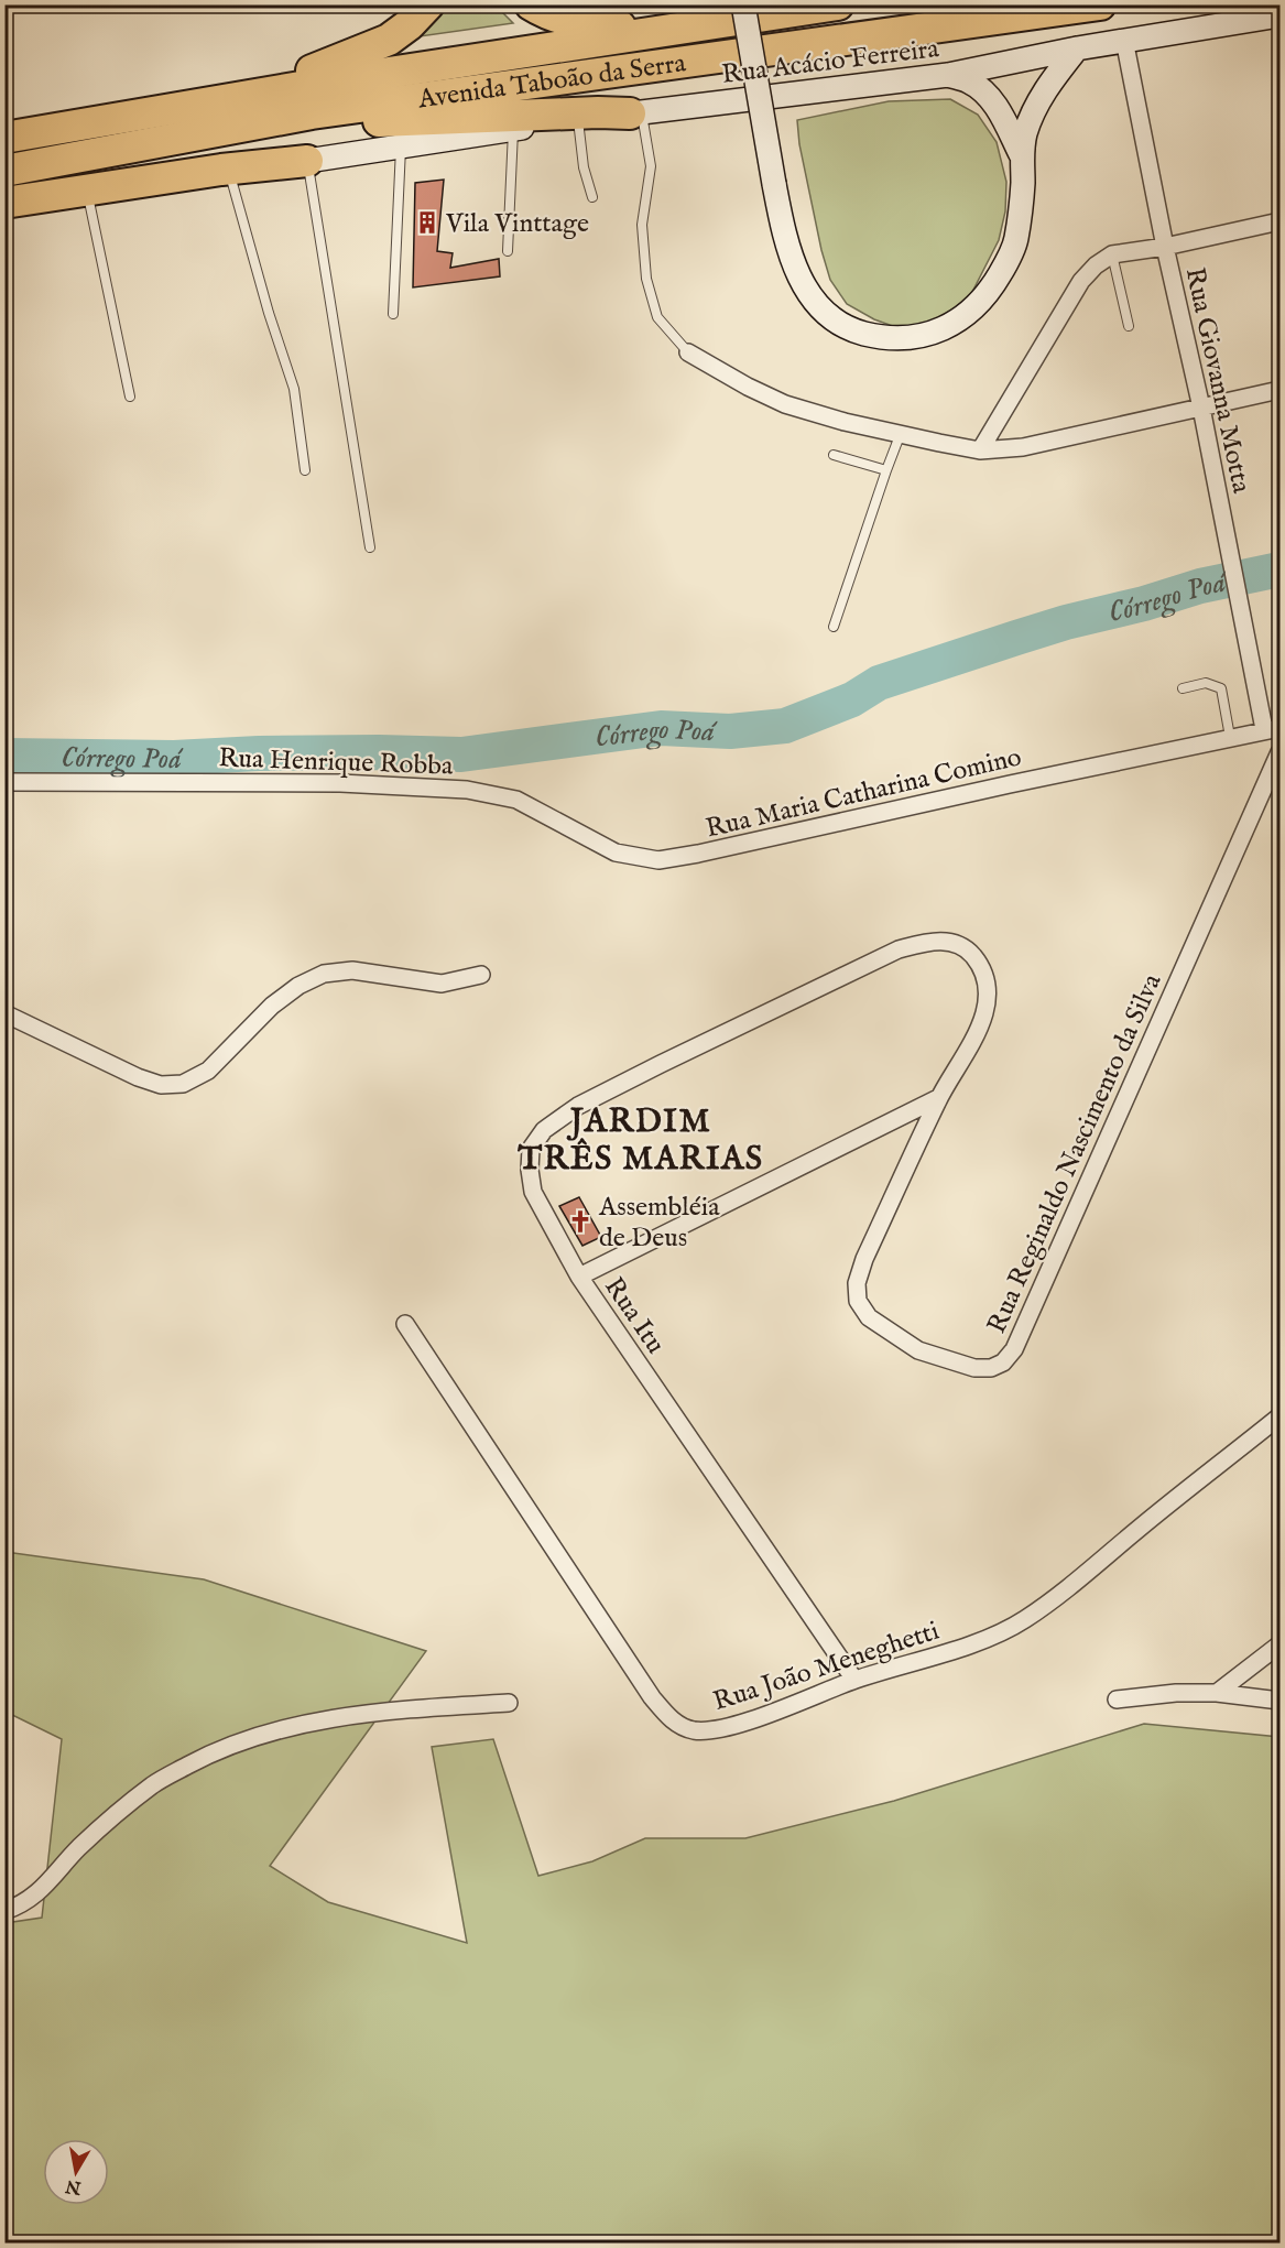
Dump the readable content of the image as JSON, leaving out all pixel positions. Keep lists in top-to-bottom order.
{
  "streets": {
    "highway": ["Avenida Taboão da Serra"],
    "main road": ["Rua Acácio Ferreira"],
    "street": [
      "Rua Giovanna Motta",
      "Rua Henrique Robba",
      "Rua Maria Catharina Comino",
      "Rua Reginaldo Nascimento da Silva",
      "Rua Itu",
      "Rua João Meneghetti"
    ]
  },
  "crossings": [
    ["Rua Acácio Ferreira", "Rua Giovanna Motta"],
    ["Rua Giovanna Motta", "Rua Maria Catharina Comino"],
    ["Rua Henrique Robba", "Rua Maria Catharina Comino"],
    ["Rua Reginaldo Nascimento da Silva", "Rua Itu"],
    ["Rua Itu", "Rua João Meneghetti"]
  ],
  "districts": ["JARDIM TRÊS MARIAS"],
  "water": ["Córrego Poá"],
  "places": {
    "building": ["Vila Vinttage"],
    "church": ["Assembléia de Deus"]
  },
  "north": "bottom"
}
